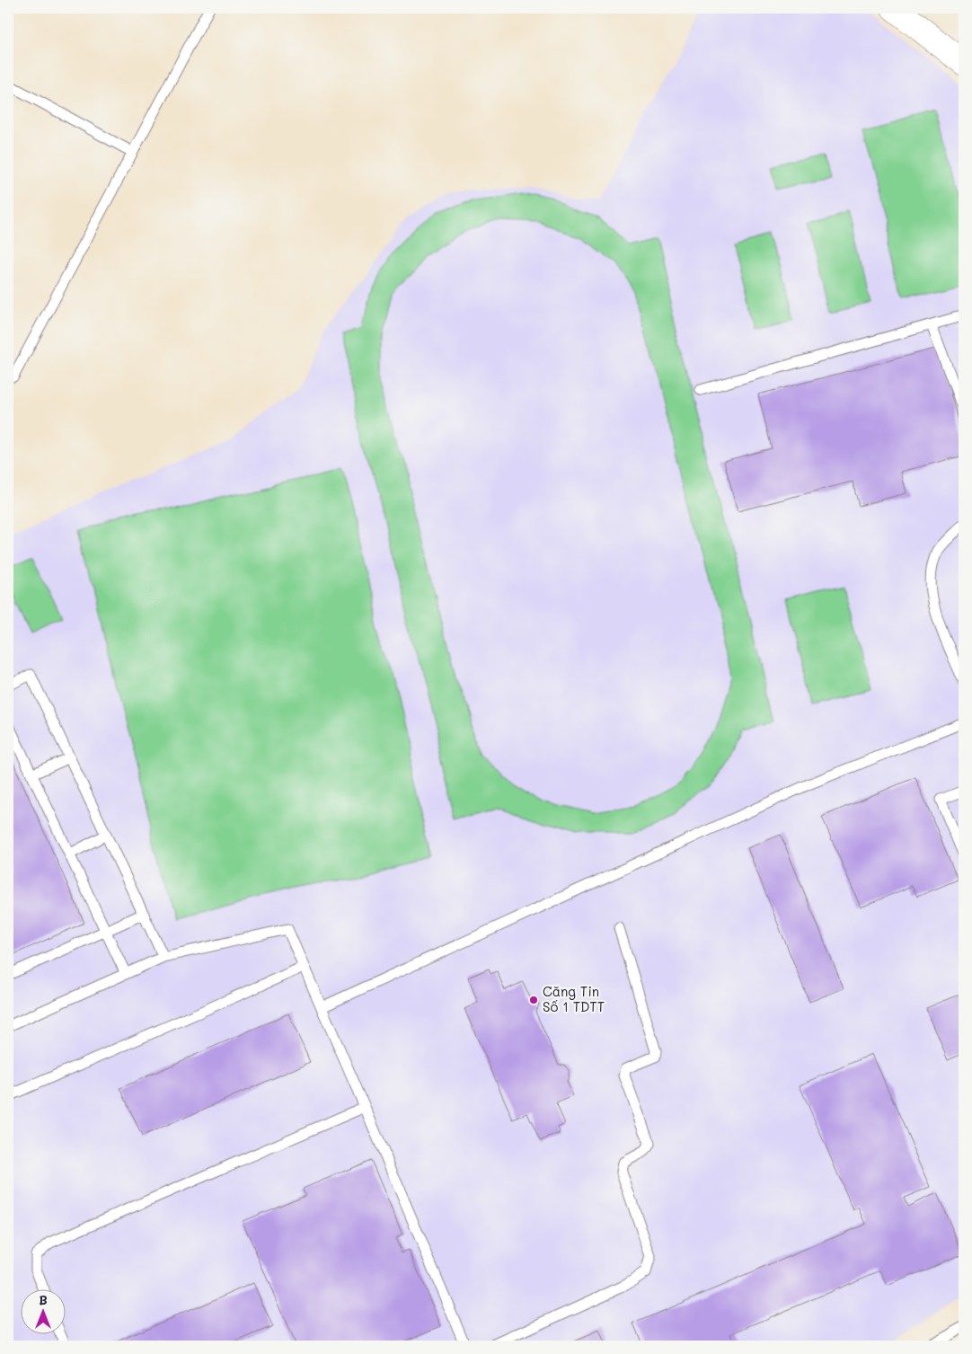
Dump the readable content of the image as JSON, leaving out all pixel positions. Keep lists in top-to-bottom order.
{
  "places": ["Căng Tin Số 1 TDTT"],
  "north": "top"
}
